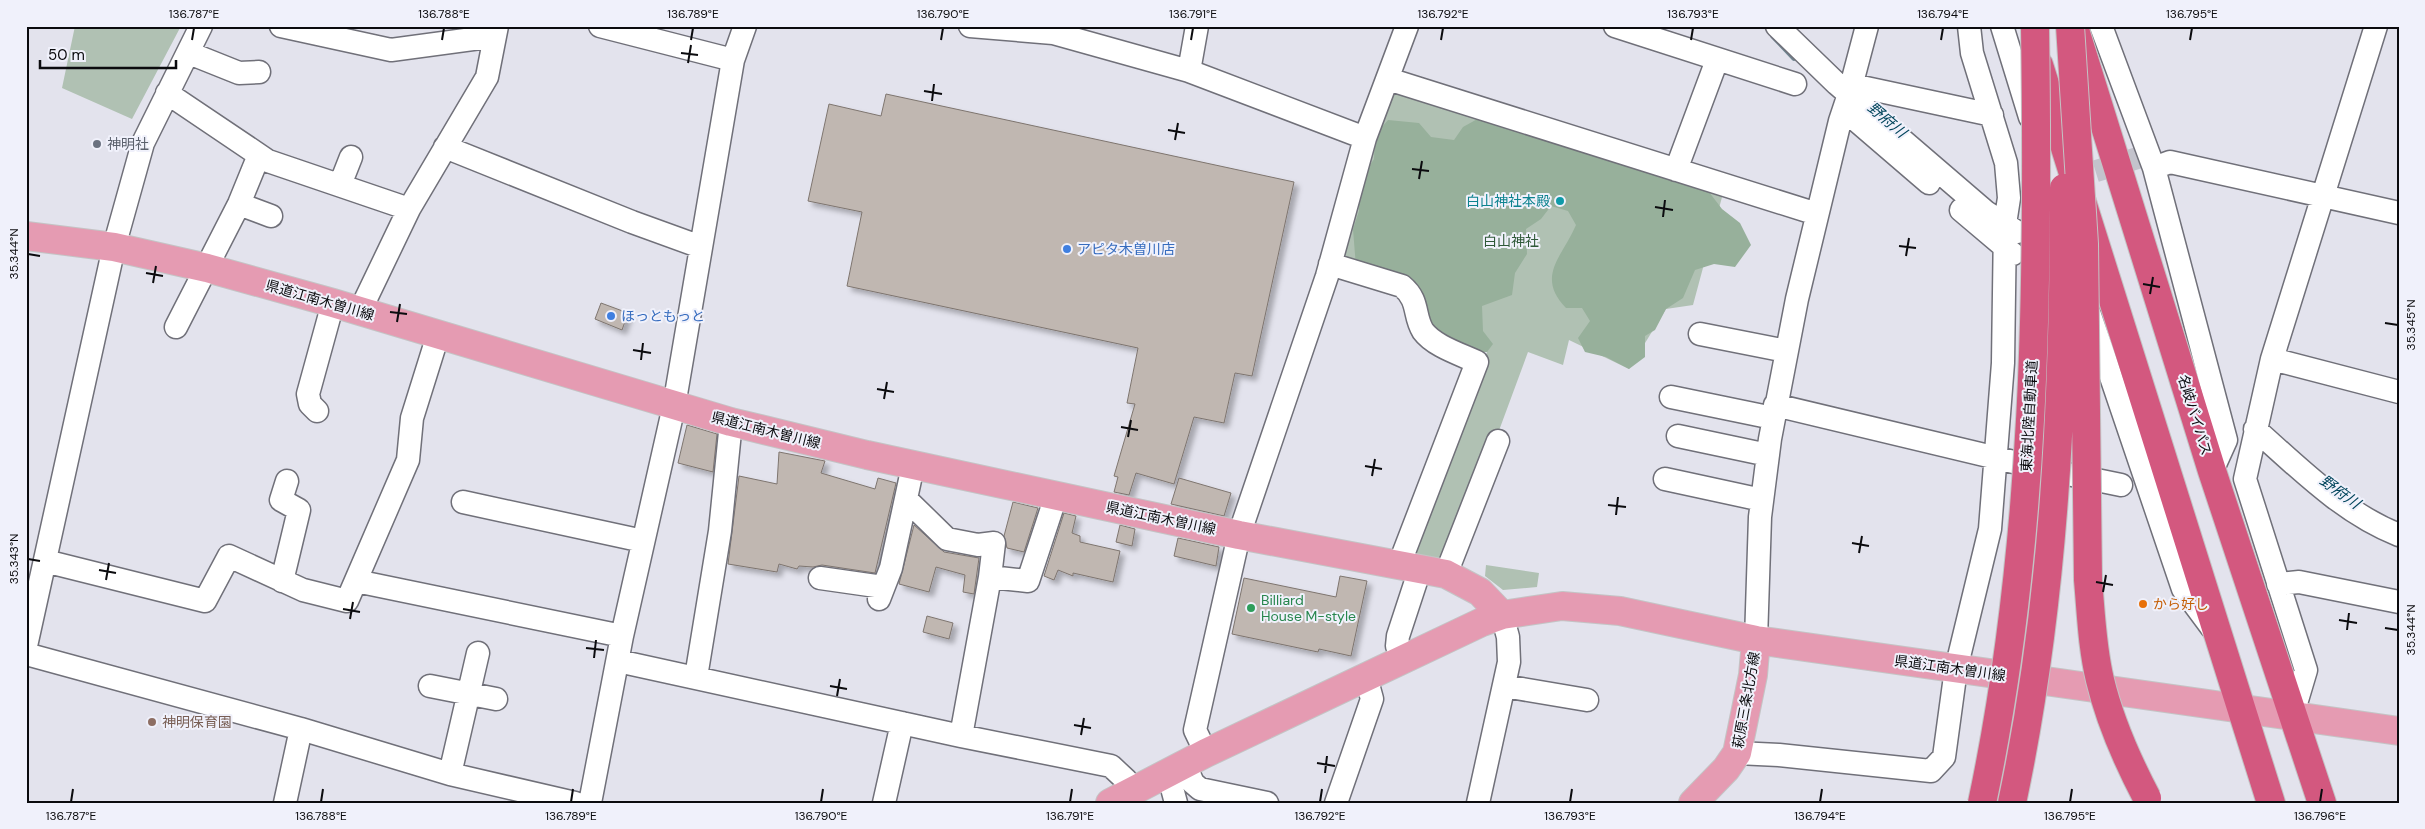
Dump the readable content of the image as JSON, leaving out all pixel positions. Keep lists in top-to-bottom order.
{
  "streets": {
    "highway": ["名岐バイパス", "東海北陸自動車道"],
    "main road": ["県道江南木曽川線", "萩原三条北方線"]
  },
  "crossings": [
    ["県道江南木曽川線", "名岐バイパス"],
    ["県道江南木曽川線", "萩原三条北方線"]
  ],
  "water": ["野府川"],
  "parks": ["白山神社"],
  "places": [
    "神明社",
    "白山神社本殿",
    "アピタ木曽川店",
    "ほっともっと",
    "から好し",
    "Billiard House M-style",
    "神明保育園"
  ],
  "scale_bar": "50 m",
  "coordinates": [
    "136.787°E",
    "136.788°E",
    "136.789°E",
    "136.790°E",
    "136.791°E",
    "136.792°E",
    "136.793°E",
    "136.794°E",
    "136.795°E",
    "35.344°N",
    "35.345°N",
    "35.343°N",
    "136.796°E"
  ]
}
